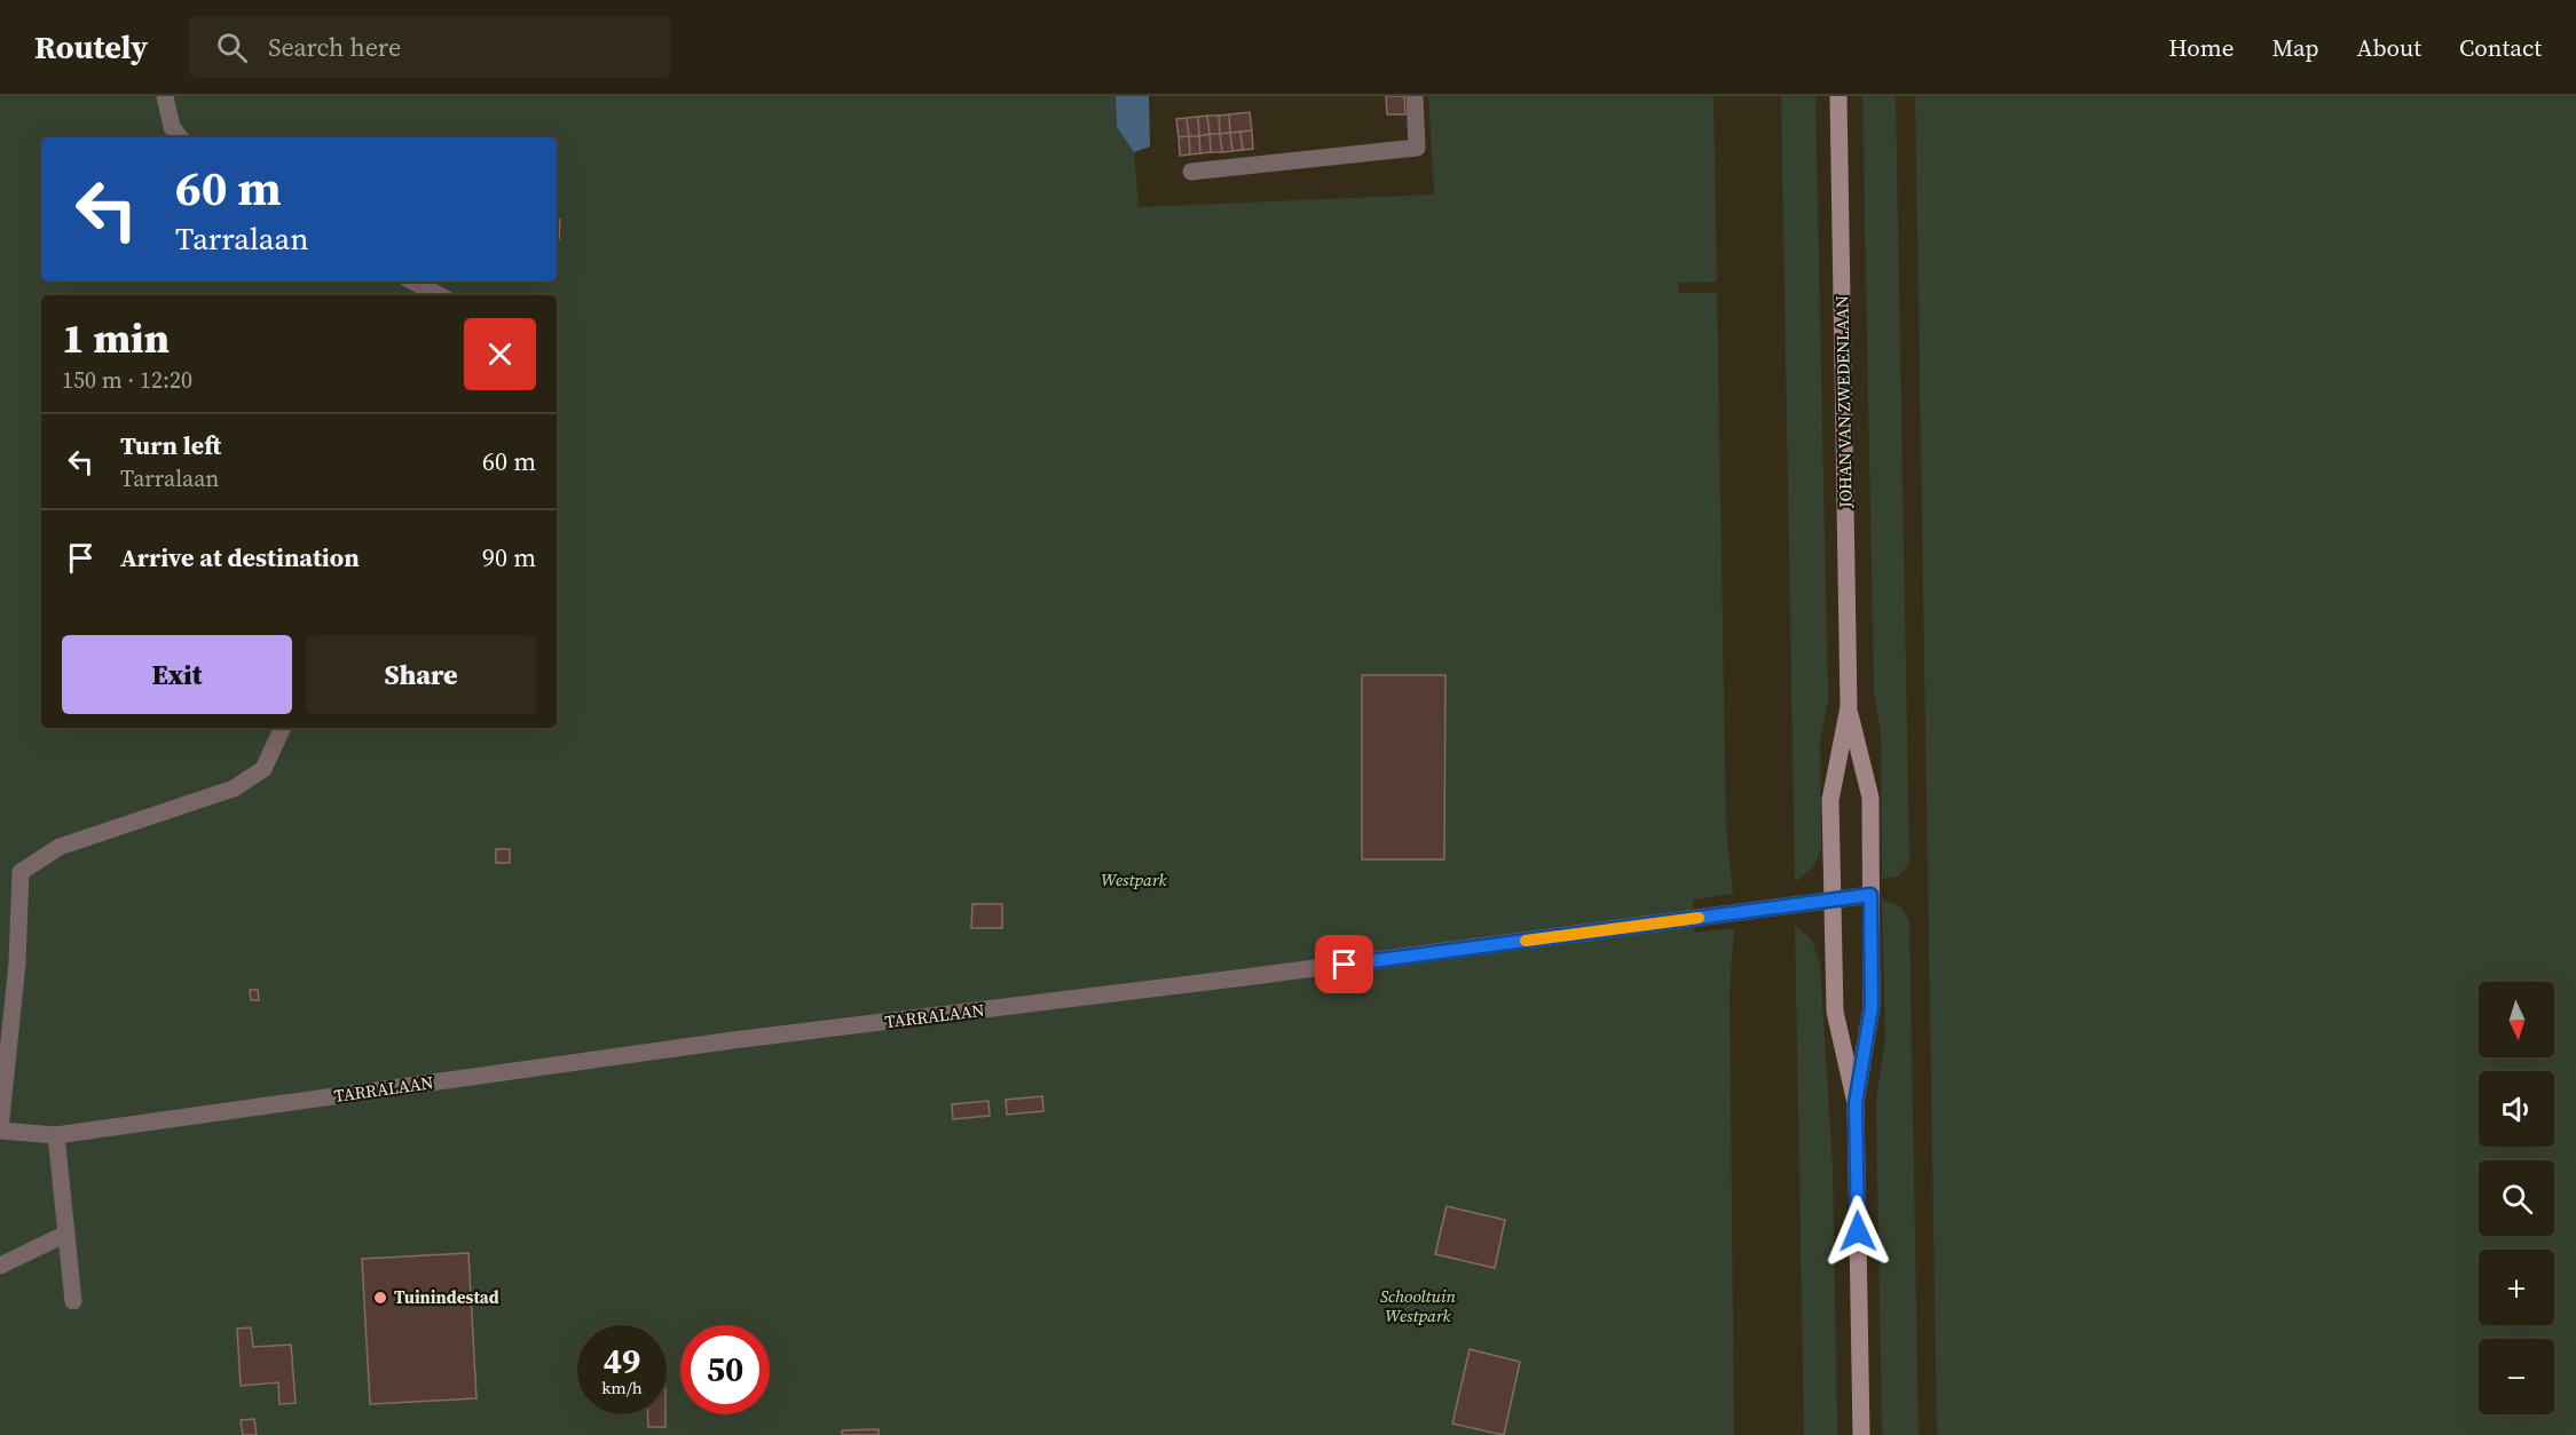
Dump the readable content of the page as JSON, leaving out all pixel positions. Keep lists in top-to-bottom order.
{
  "streets": {
    "main road": ["JOHAN VAN ZWEDENLAAN"],
    "street": ["TARRALAAN"]
  },
  "crossings": [
    ["JOHAN VAN ZWEDENLAAN", "TARRALAAN"]
  ],
  "parks": ["Westpark", "Schooltuin Westpark"],
  "places": ["Tuinindestad"],
  "north": "bottom",
  "page": {
    "header": "Routely",
    "search": "Search here",
    "nav": [
      "Home",
      "Map",
      "About",
      "Contact"
    ],
    "turn": ["60 m", "Tarralaan"],
    "heading": ["1 min", "150 m · 12:20"],
    "list": [
      {
        "name": "Turn left",
        "note": "Tarralaan",
        "value": "60 m"
      },
      {
        "name": "Arrive at destination",
        "value": "90 m"
      }
    ],
    "buttons": ["Exit", "Share"],
    "map_buttons": ["+", "−"],
    "speed": "49 km/h",
    "limit": "50"
  }
}
